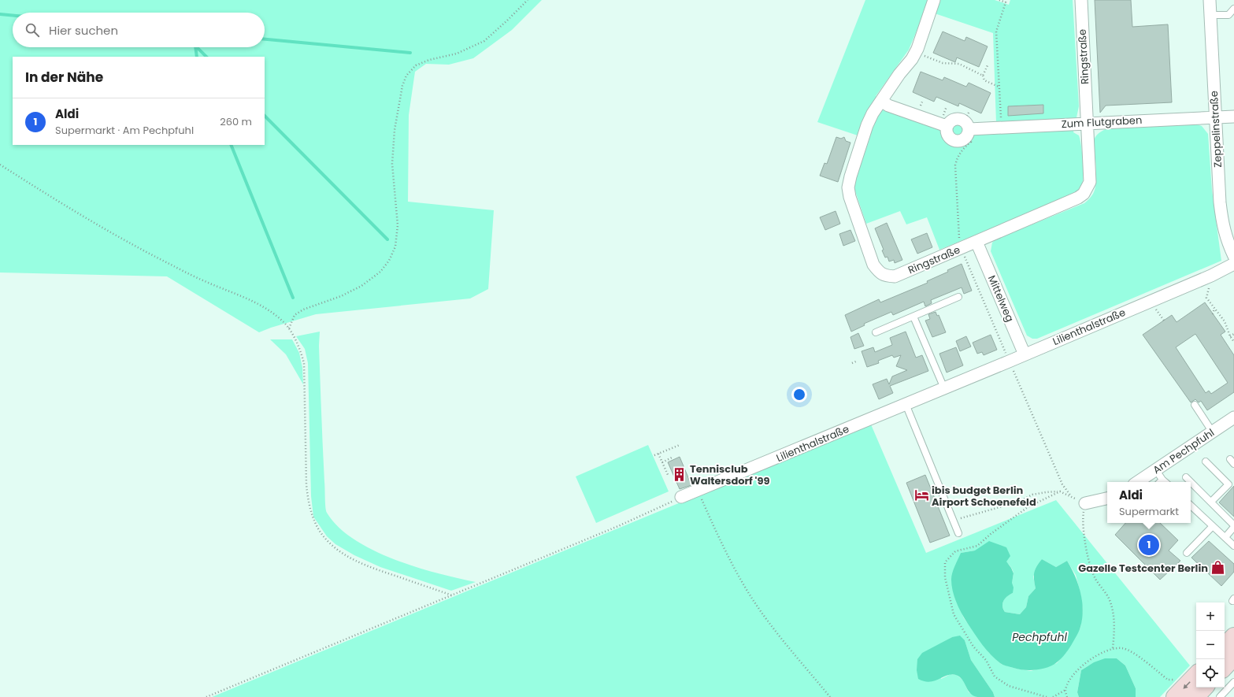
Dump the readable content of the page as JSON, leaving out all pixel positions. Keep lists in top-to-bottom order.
{
  "streets": {
    "street": [
      "Ringstraße",
      "Zum Flutgraben",
      "Zeppelinstraße",
      "Mittelweg",
      "Lilienthalstraße",
      "Am Pechpfuhl"
    ]
  },
  "crossings": [
    ["Ringstraße", "Zum Flutgraben"],
    ["Ringstraße", "Mittelweg"],
    ["Zum Flutgraben", "Zeppelinstraße"],
    ["Mittelweg", "Lilienthalstraße"]
  ],
  "water": ["Pechpfuhl"],
  "places": {
    "building": ["Tennisclub Waltersdorf '99"],
    "hotel": ["ibis budget Berlin Airport Schoenefeld"],
    "shop": ["Gazelle Testcenter Berlin"]
  },
  "page": {
    "search": "Hier suchen",
    "heading": "In der Nähe",
    "list": [
      {
        "mark": "1",
        "name": "Aldi",
        "note": "Supermarkt · Am Pechpfuhl",
        "value": "260 m"
      }
    ],
    "popup": ["Aldi", "Supermarkt"],
    "pins": "1",
    "map_buttons": ["+", "−"]
  }
}
